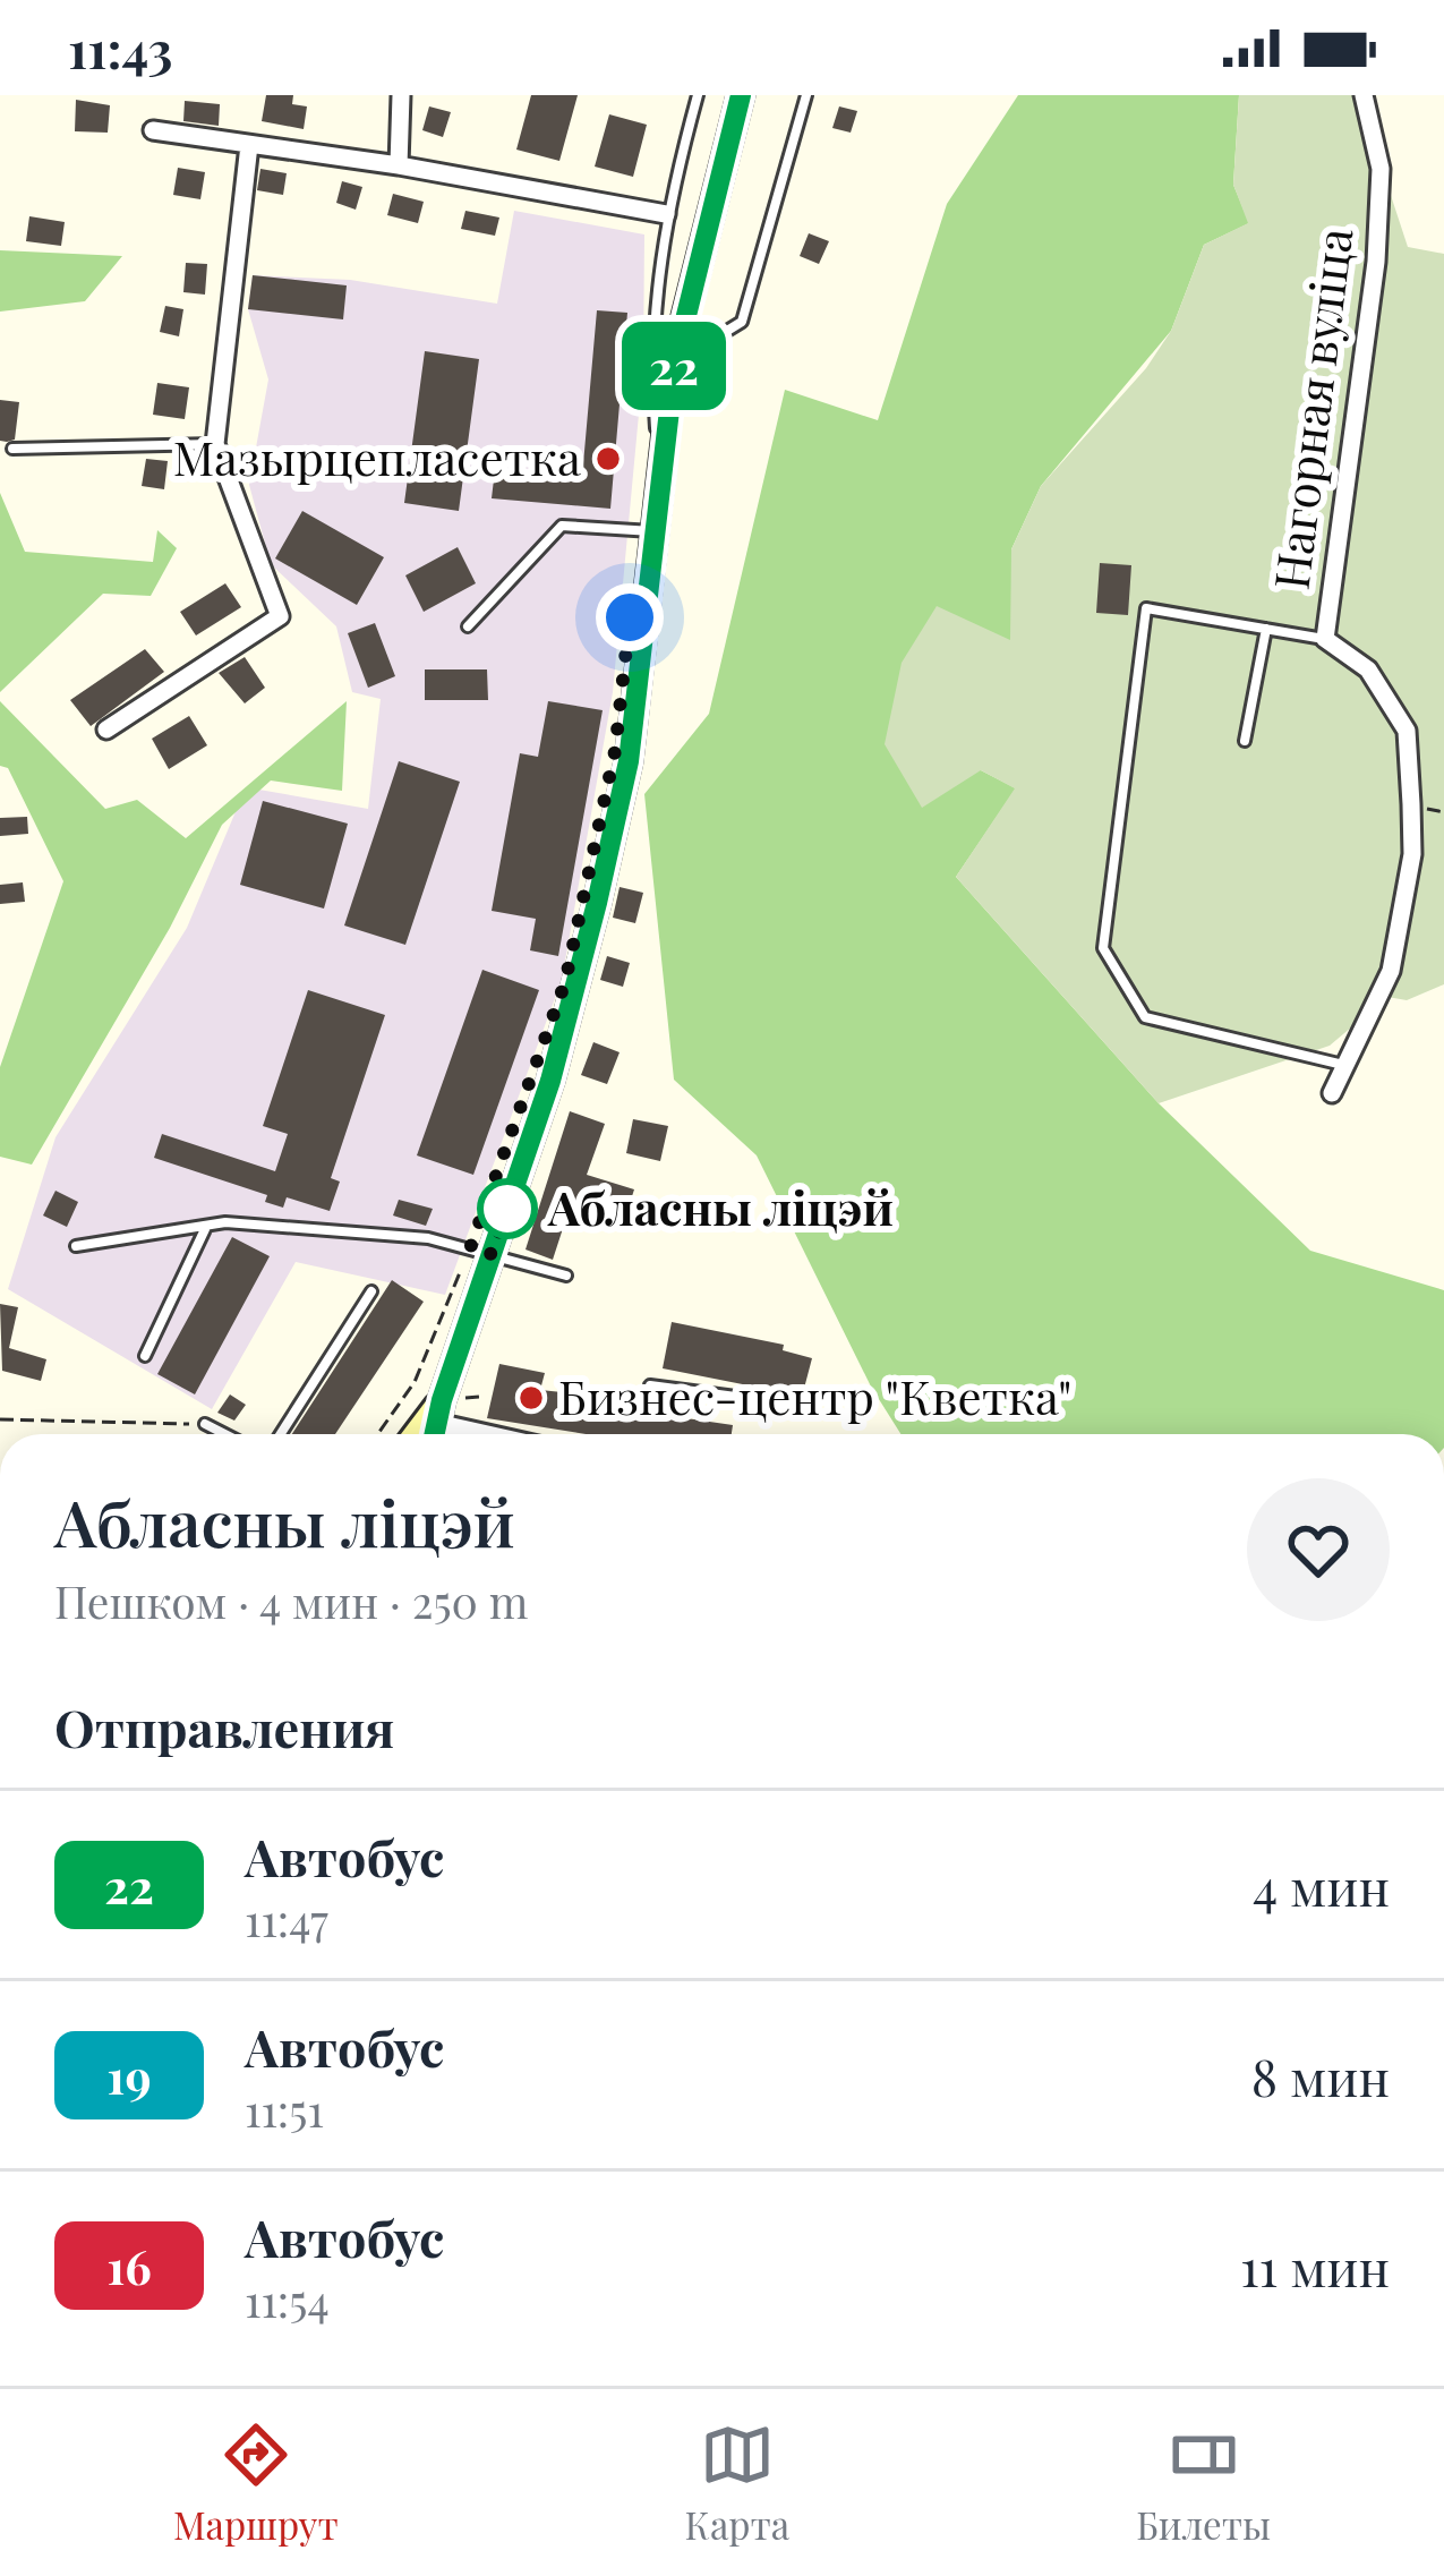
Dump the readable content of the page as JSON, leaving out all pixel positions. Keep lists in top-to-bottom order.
{
  "streets": {
    "street": ["Нагорная вуліца"]
  },
  "places": ["Мазырцепласетка", "Абласны ліцэй", "Бизнес-центр \"Кветка\""],
  "lines": ["bus line 22"],
  "page": {
    "status": "11:43",
    "on_map": "22",
    "heading": [
      ["Абласны ліцэй", "Пешком · 4 мин · 250 m"],
      "Отправления"
    ],
    "list": [
      {
        "mark": "22",
        "name": "Автобус",
        "note": "11:47",
        "value": "4 мин"
      },
      {
        "mark": "19",
        "name": "Автобус",
        "note": "11:51",
        "value": "8 мин"
      },
      {
        "mark": "16",
        "name": "Автобус",
        "note": "11:54",
        "value": "11 мин"
      }
    ],
    "tabs": ["Маршрут", "Карта", "Билеты"]
  }
}
